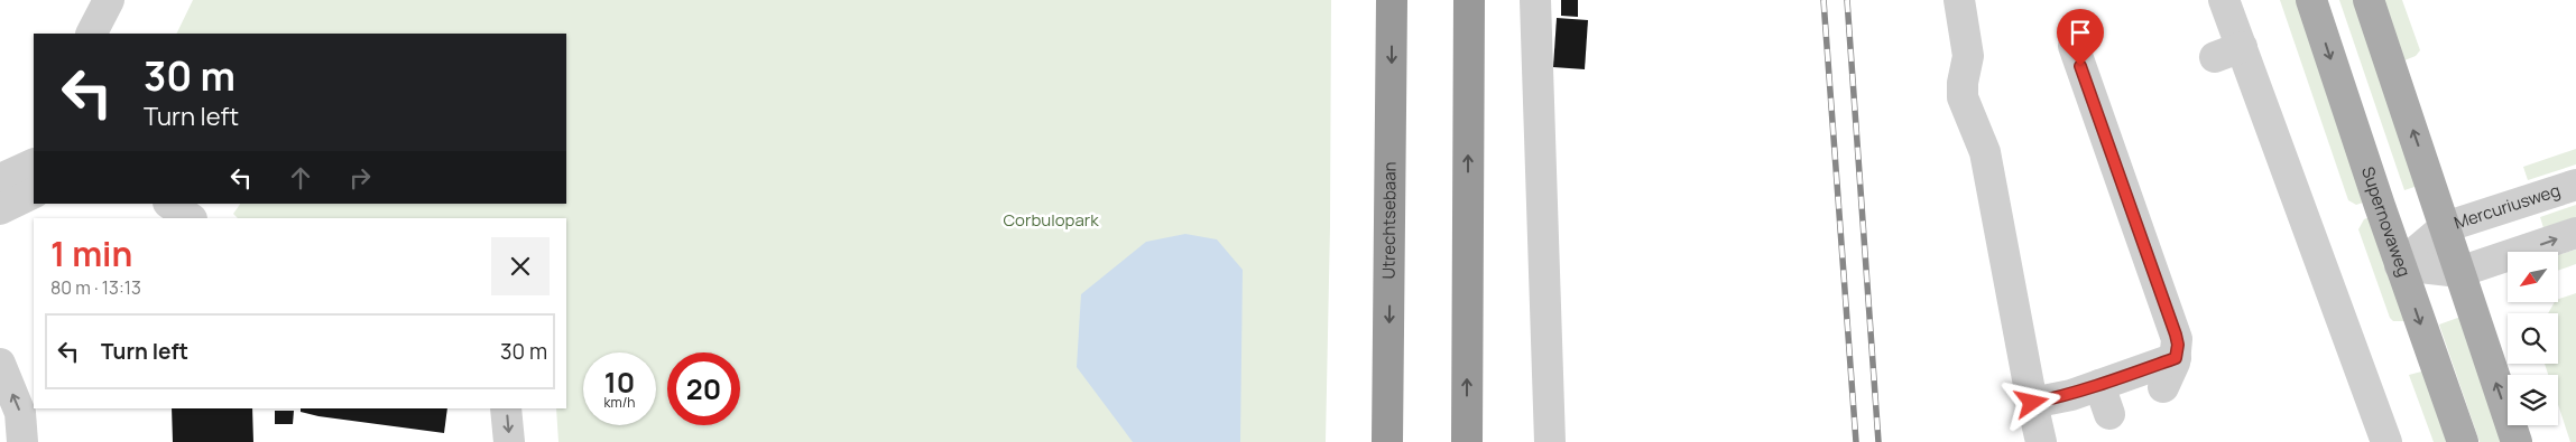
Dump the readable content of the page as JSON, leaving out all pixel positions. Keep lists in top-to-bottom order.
{
  "streets": {
    "highway": ["Utrechtsebaan"],
    "main road": ["Supernovaweg"],
    "street": ["Mercuriusweg"]
  },
  "crossings": [
    ["Mercuriusweg", "Supernovaweg"]
  ],
  "parks": ["Corbulopark"],
  "north": "bottom left",
  "page": {
    "turn": ["30 m", "Turn left"],
    "heading": ["1 min", "80 m · 13:13"],
    "list": [
      {
        "name": "Turn left",
        "value": "30 m"
      }
    ],
    "speed": "10 km/h",
    "limit": "20"
  }
}
